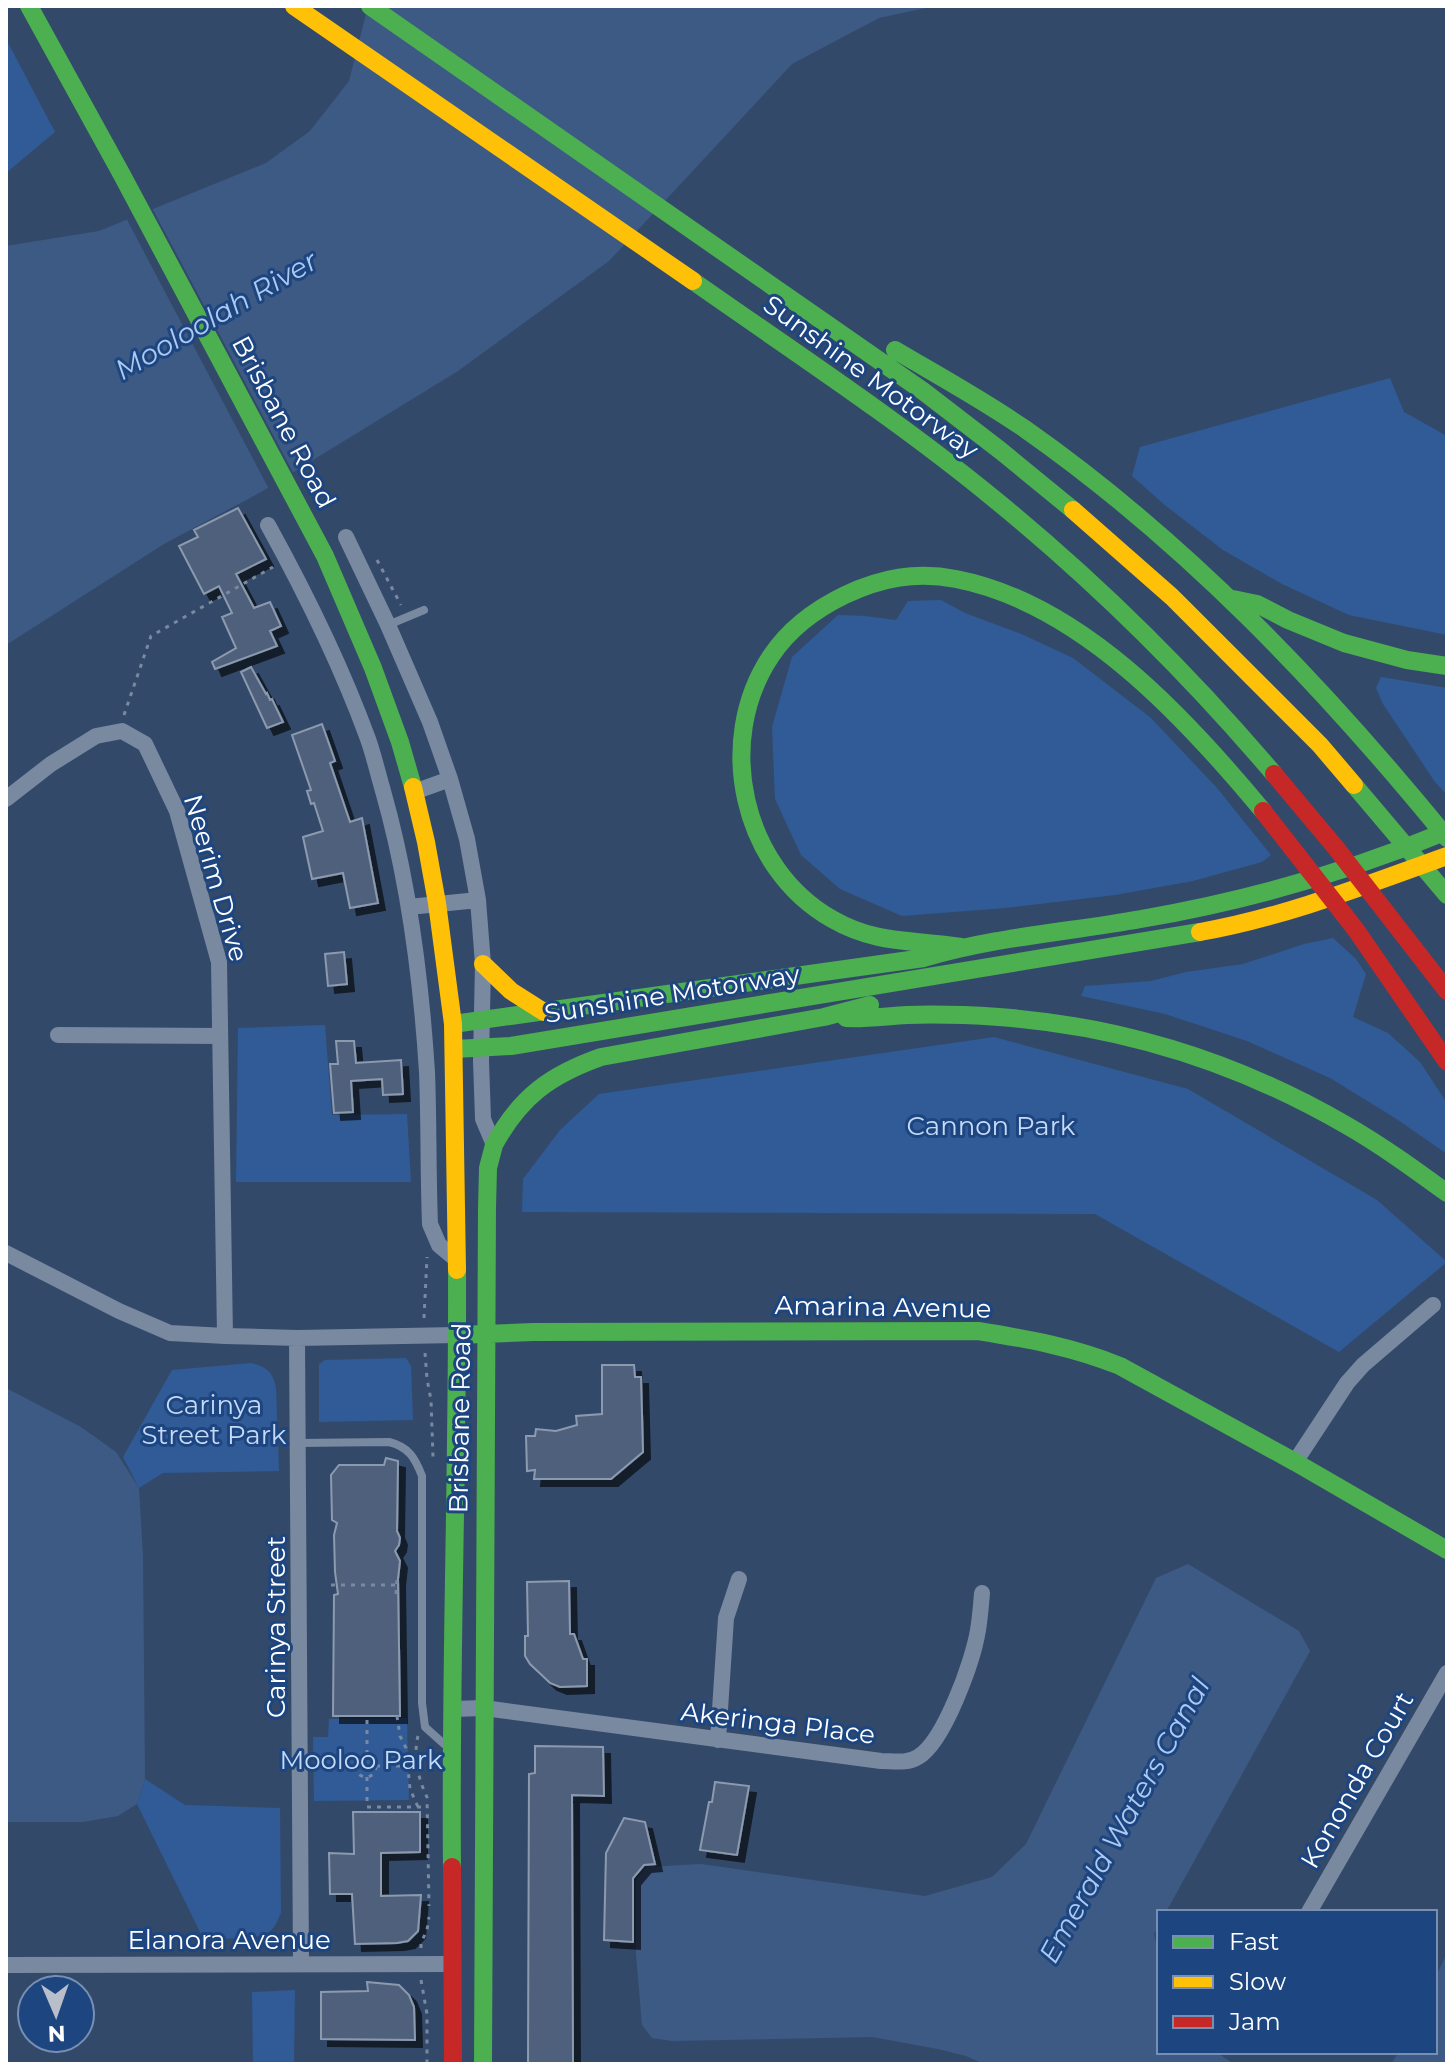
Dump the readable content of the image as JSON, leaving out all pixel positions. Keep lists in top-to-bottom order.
{
  "streets": {
    "main road": ["Sunshine Motorway", "Brisbane Road", "Amarina Avenue"],
    "street": [
      "Neerim Drive",
      "Carinya Street",
      "Akeringa Place",
      "Kononda Court",
      "Elanora Avenue"
    ]
  },
  "crossings": [
    ["Sunshine Motorway", "Brisbane Road"],
    ["Brisbane Road", "Amarina Avenue"],
    ["Brisbane Road", "Carinya Street"],
    ["Brisbane Road", "Akeringa Place"],
    ["Brisbane Road", "Elanora Avenue"],
    ["Carinya Street", "Elanora Avenue"]
  ],
  "water": ["Mooloolah River", "Emerald Waters Canal"],
  "parks": ["Cannon Park", "Carinya Street Park", "Mooloo Park"],
  "legend": ["Fast", "Slow", "Jam"],
  "north": "bottom"
}
